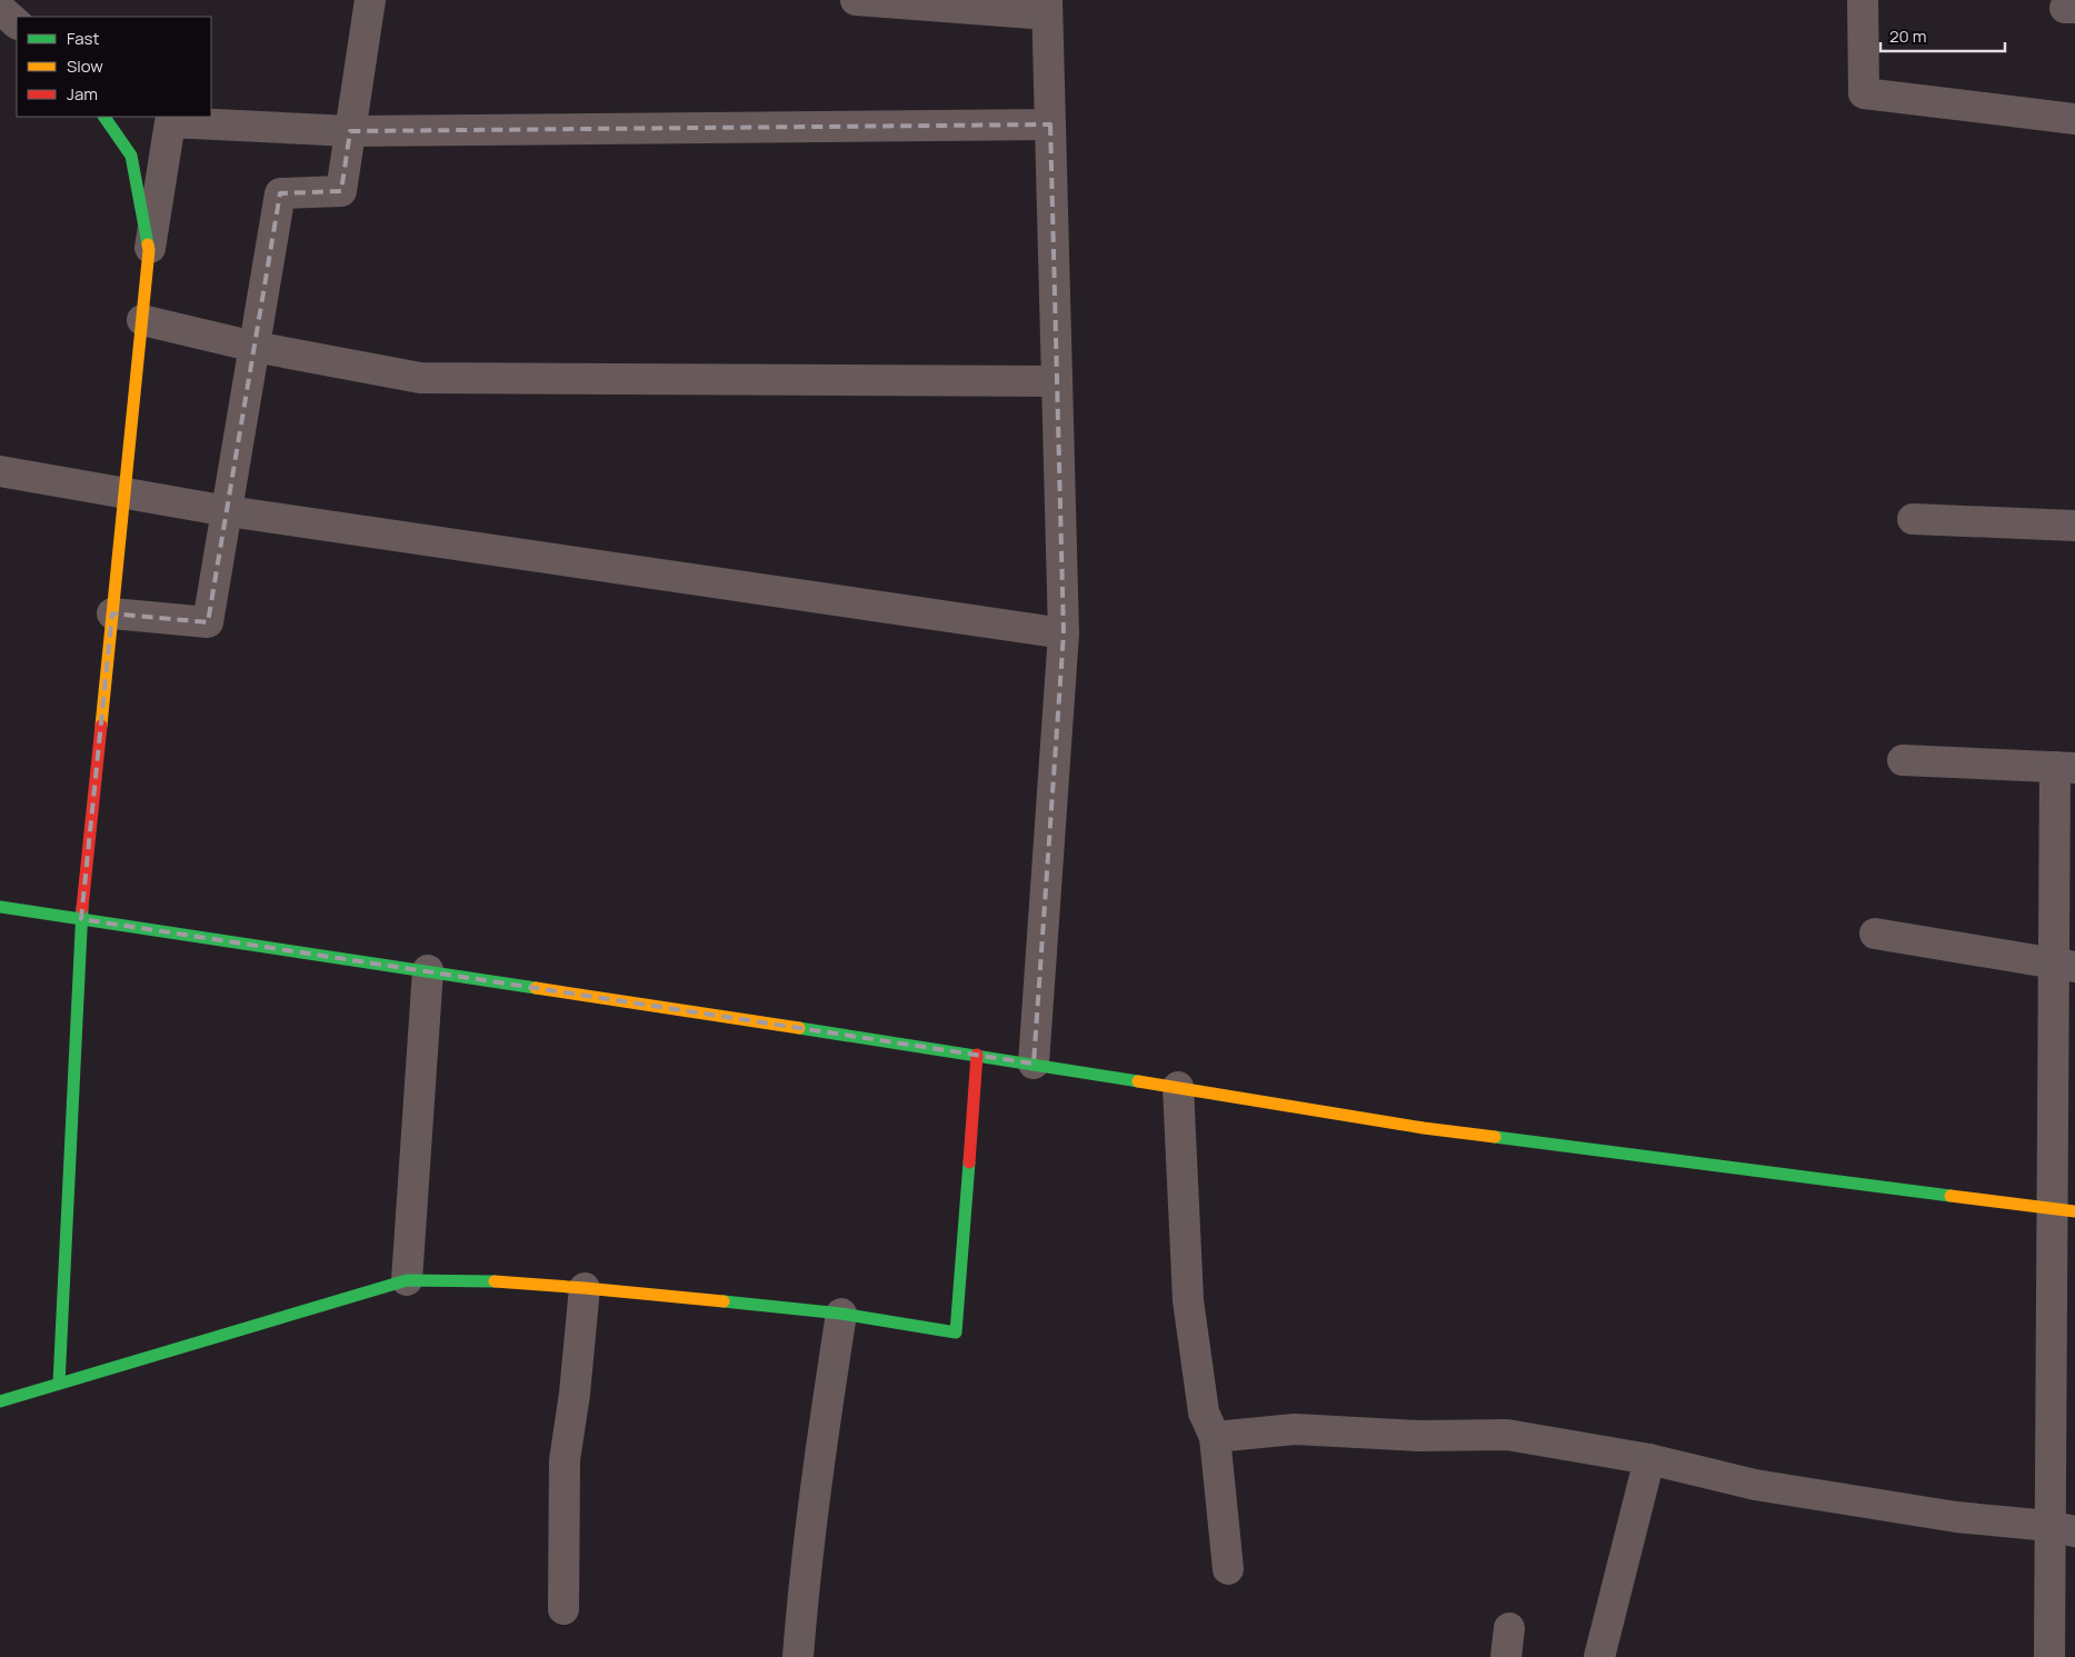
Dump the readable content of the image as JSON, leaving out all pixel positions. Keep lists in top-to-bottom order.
{
  "legend": ["Fast", "Slow", "Jam"],
  "scale_bar": "20 m"
}
